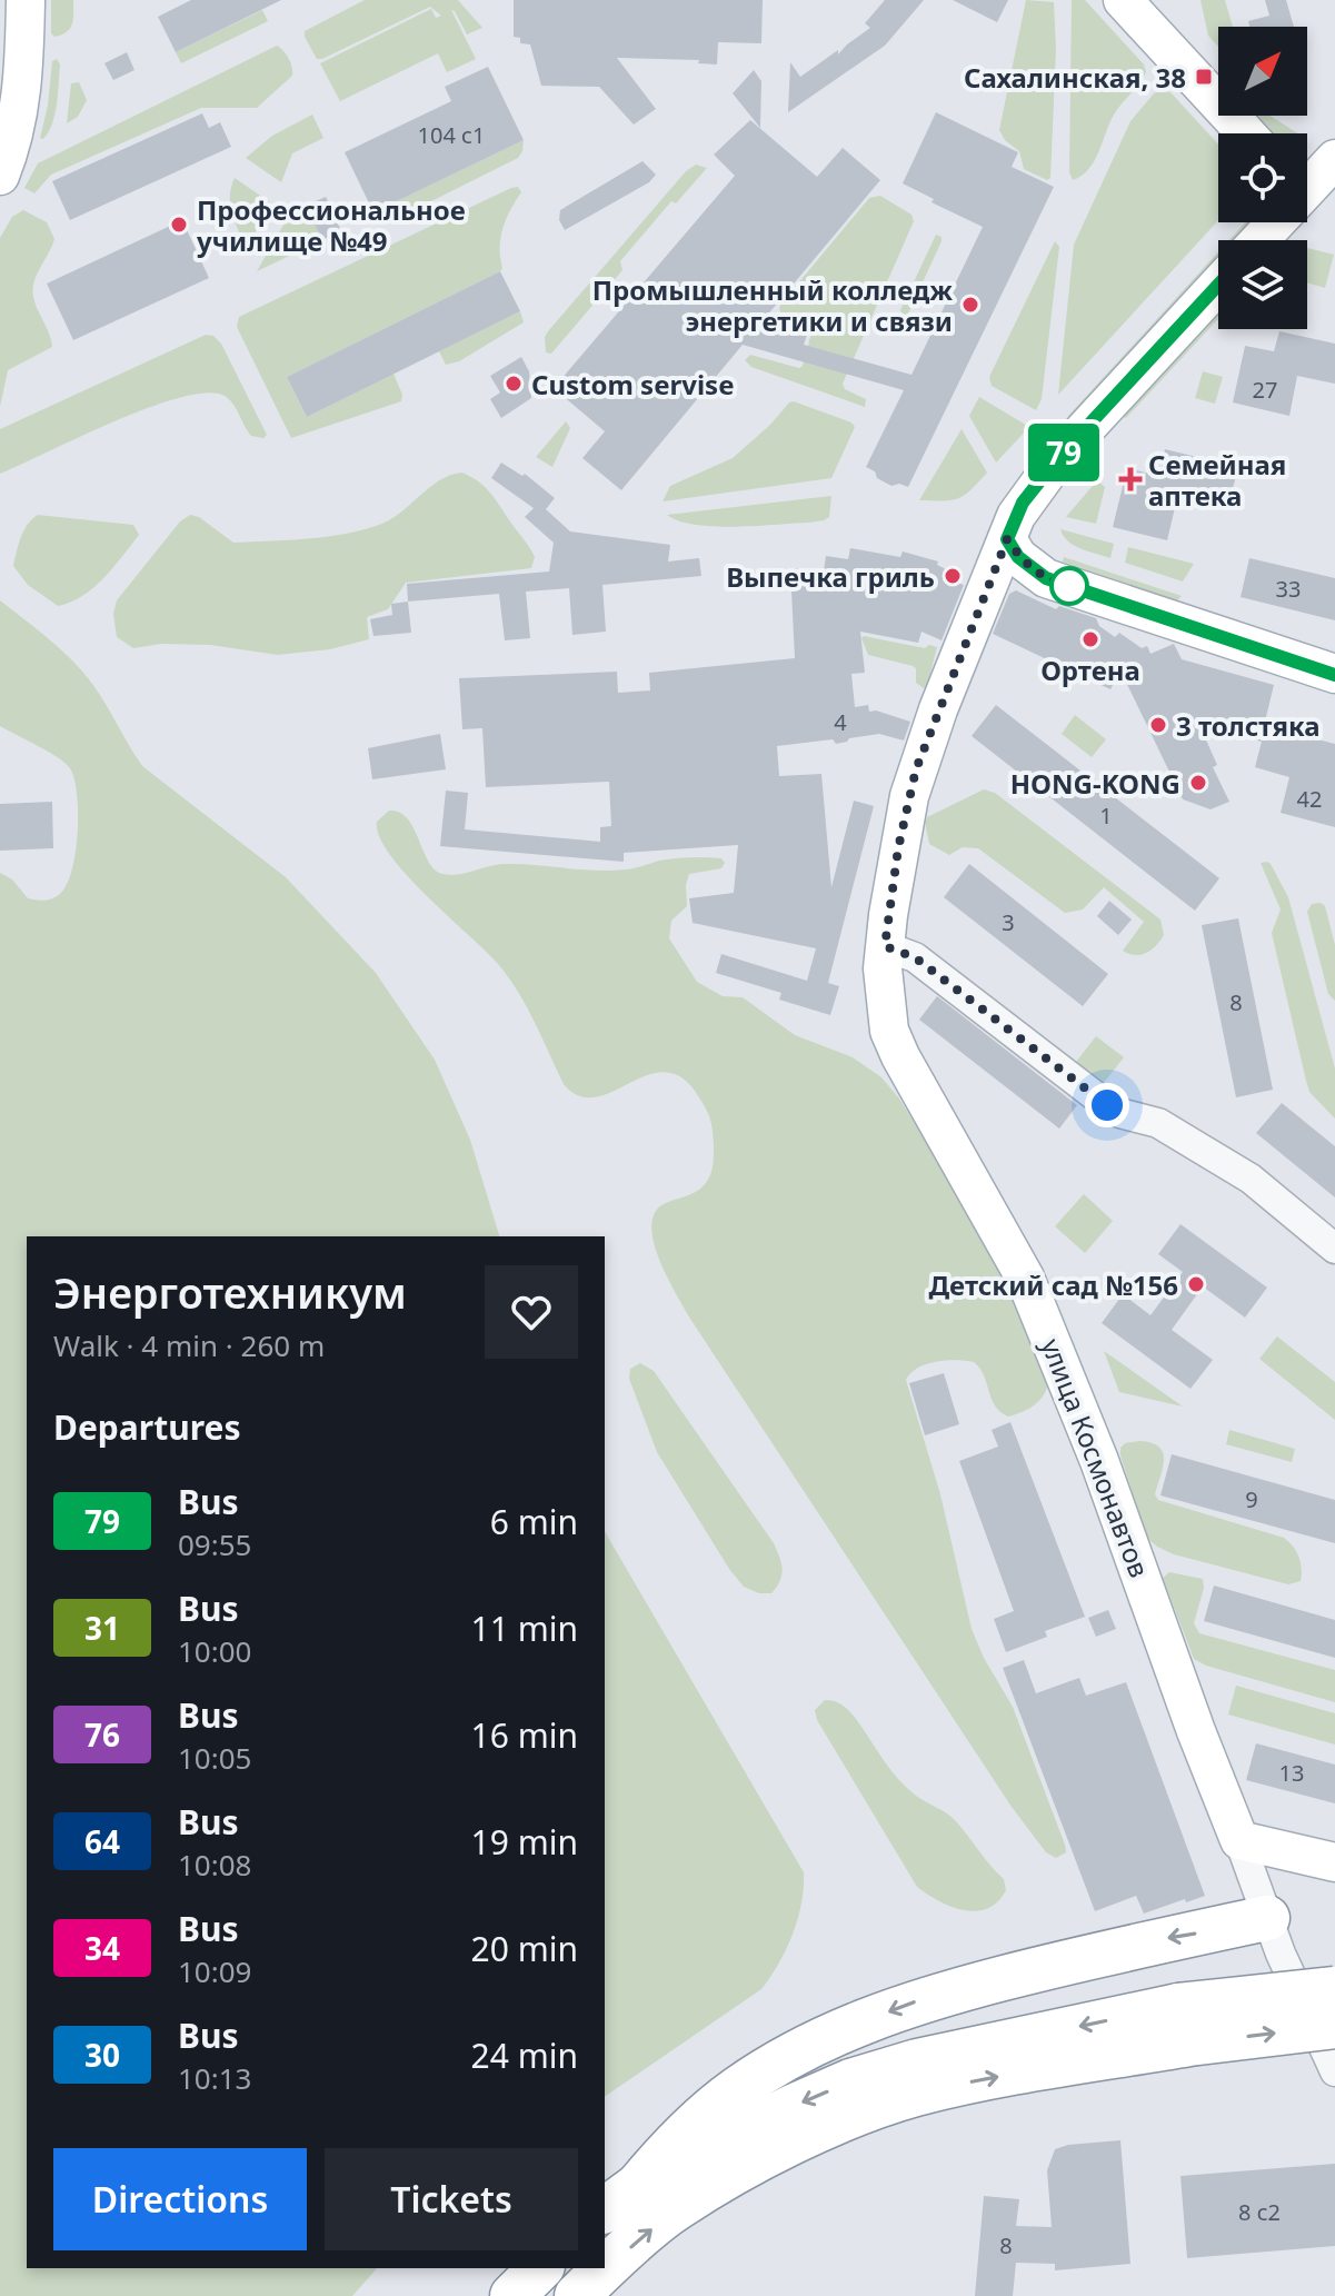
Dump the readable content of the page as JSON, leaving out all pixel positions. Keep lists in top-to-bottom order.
{
  "streets": {
    "main road": ["улица Космонавтов"]
  },
  "places": {
    "transit": ["Сахалинская, 38"],
    "other": [
      "Профессиональное училище №49",
      "Промышленный колледж энергетики и связи",
      "Custom servise",
      "Выпечка гриль",
      "Ортена",
      "3 толстяка",
      "HONG-KONG",
      "Детский сад №156"
    ],
    "health": ["Семейная аптека"]
  },
  "lines": ["bus line 79"],
  "house_numbers": [
    "104 с1",
    "27",
    "33",
    "4",
    "42",
    "1",
    "3",
    "8",
    "9",
    "13",
    "8 с2",
    "8"
  ],
  "north": "top right",
  "page": {
    "on_map": "79",
    "heading": [
      ["Энерготехникум", "Walk · 4 min · 260 m"],
      "Departures"
    ],
    "list": [
      {
        "mark": "79",
        "name": "Bus",
        "note": "09:55",
        "value": "6 min"
      },
      {
        "mark": "31",
        "name": "Bus",
        "note": "10:00",
        "value": "11 min"
      },
      {
        "mark": "76",
        "name": "Bus",
        "note": "10:05",
        "value": "16 min"
      },
      {
        "mark": "64",
        "name": "Bus",
        "note": "10:08",
        "value": "19 min"
      },
      {
        "mark": "34",
        "name": "Bus",
        "note": "10:09",
        "value": "20 min"
      },
      {
        "mark": "30",
        "name": "Bus",
        "note": "10:13",
        "value": "24 min"
      }
    ],
    "buttons": ["Directions", "Tickets"]
  }
}
